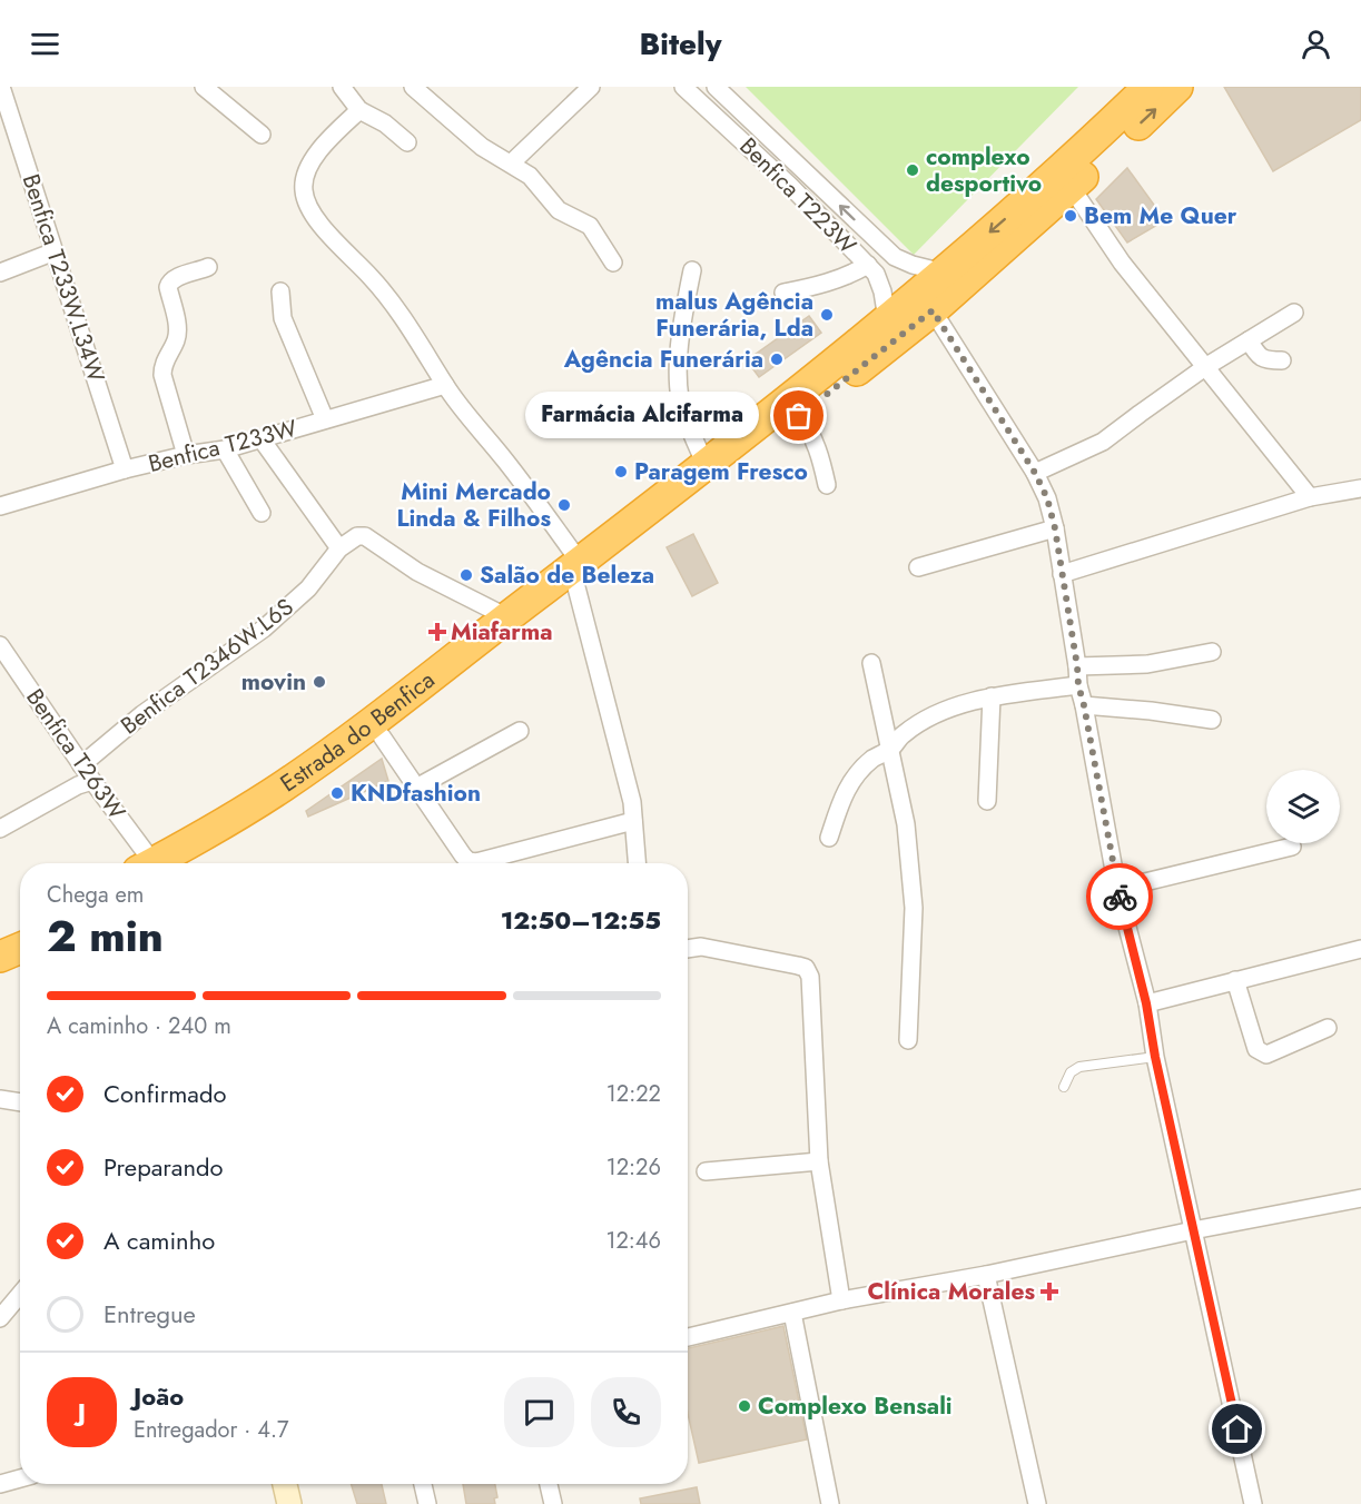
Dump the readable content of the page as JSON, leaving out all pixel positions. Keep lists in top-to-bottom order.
{
  "streets": {
    "highway": ["Estrada do Benfica"],
    "street": [
      "Benfica T223W",
      "Benfica T233W.L34W",
      "Benfica T233W",
      "Benfica T2346W.L6S",
      "Benfica T263W"
    ]
  },
  "crossings": [
    ["Benfica T223W", "Estrada do Benfica"],
    ["Benfica T233W.L34W", "Benfica T233W"],
    ["Benfica T2346W.L6S", "Estrada do Benfica"],
    ["Benfica T2346W.L6S", "Benfica T263W"]
  ],
  "places": {
    "other": [
      "complexo desportivo",
      "Bem Me Quer",
      "malus Agência Funerária, Lda",
      "Agência Funerária",
      "Farmácia Alcifarma",
      "Paragem Fresco",
      "Mini Mercado Linda & Filhos",
      "Salão de Beleza",
      "movin",
      "KNDfashion",
      "Complexo Bensali"
    ],
    "health": ["Miafarma", "Clínica Morales"]
  },
  "page": {
    "header": "Bitely",
    "bubble": "Farmácia Alcifarma",
    "heading": ["2 min", "Chega em", "12:50–12:55"],
    "panel": ["João", "Entregador · 4.7"],
    "bar": "A caminho · 240 m",
    "list": [
      ["Confirmado", "12:22"],
      ["Preparando", "12:26"],
      ["A caminho", "12:46"],
      "Entregue"
    ],
    "round": "J"
  }
}
